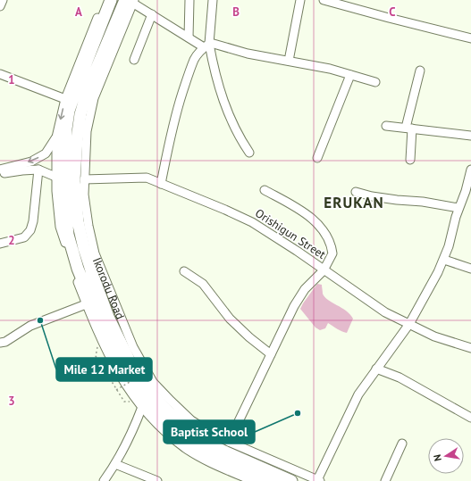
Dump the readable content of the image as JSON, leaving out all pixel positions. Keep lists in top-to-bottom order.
{
  "streets": {
    "highway": ["Ikorodu Road"],
    "street": ["Orishigun Street"]
  },
  "crossings": [
    ["Orishigun Street", "Ikorodu Road"]
  ],
  "districts": ["ERUKAN"],
  "places": ["Mile 12 Market", "Baptist School"],
  "north": "left",
  "grid": {
    "columns": ["A", "B", "C"],
    "rows": ["1", "2", "3"]
  }
}
